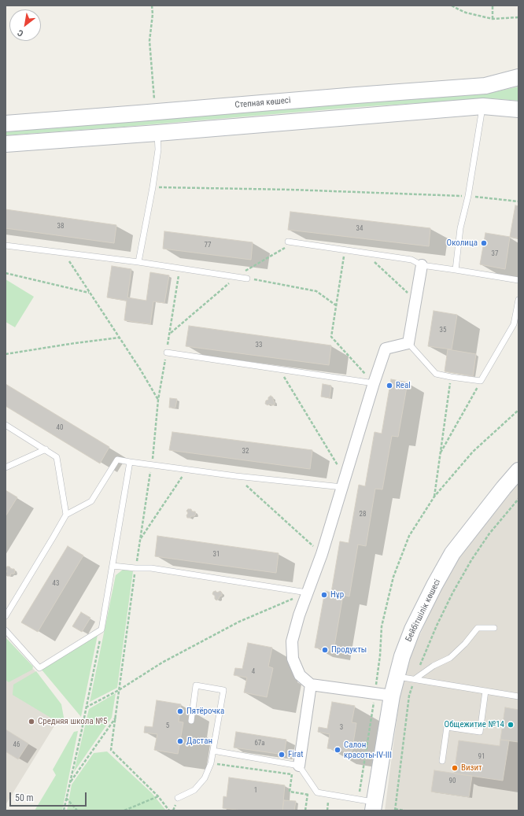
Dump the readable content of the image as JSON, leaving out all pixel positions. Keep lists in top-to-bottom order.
{
  "streets": {
    "street": ["Степная көшесі", "Бейбітшілік көшесі"]
  },
  "places": [
    "Околица",
    "Real",
    "Нұр",
    "Продукты",
    "Пятёрочка",
    "Средняя школа №5",
    "Общежитие №14",
    "Дастан",
    "Салон красоты-IV-III",
    "Firat",
    "Визит"
  ],
  "house_numbers": [
    "38",
    "34",
    "77",
    "37",
    "35",
    "33",
    "40",
    "32",
    "28",
    "31",
    "43",
    "4",
    "5",
    "3",
    "67а",
    "46",
    "91",
    "90",
    "1"
  ],
  "scale_bar": "50 m",
  "north": "bottom left"
}
